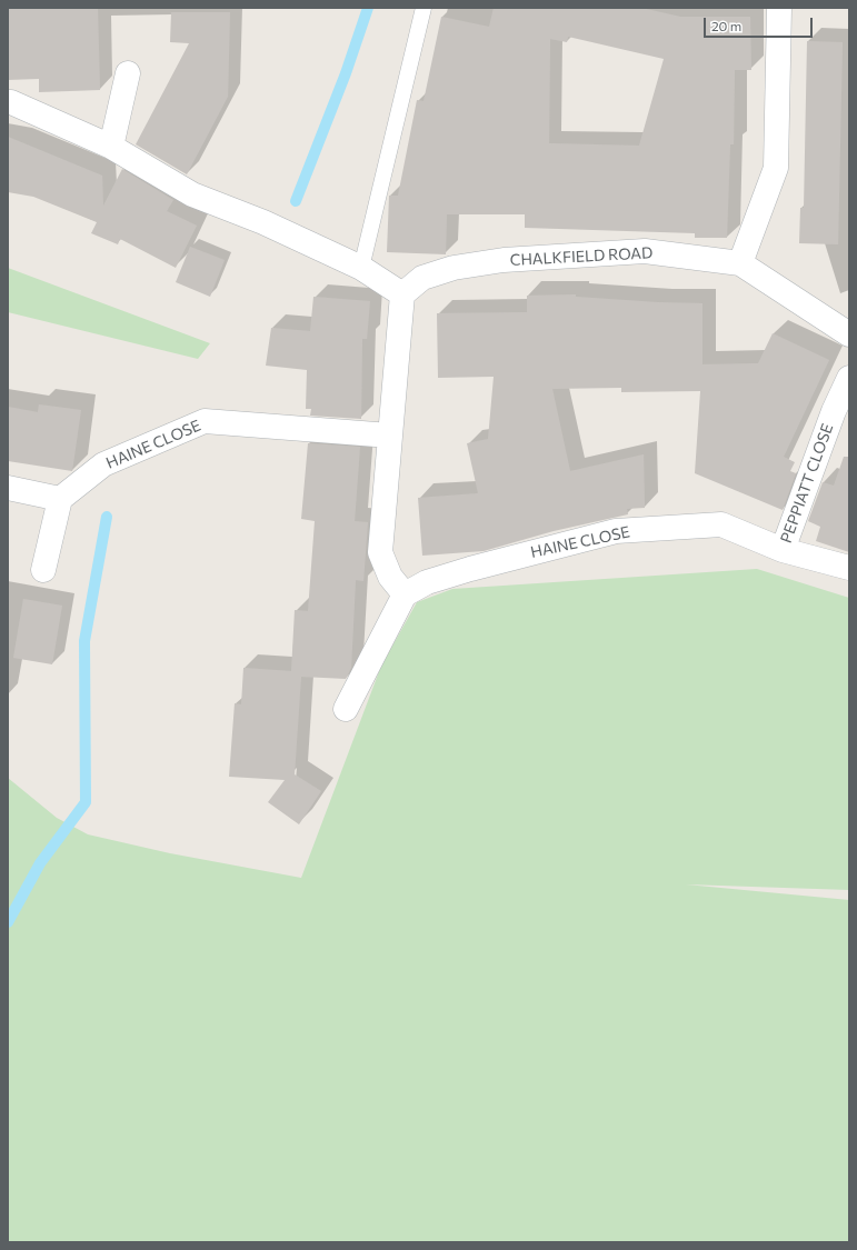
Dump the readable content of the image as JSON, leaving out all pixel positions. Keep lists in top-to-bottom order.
{
  "streets": {
    "street": ["CHALKFIELD ROAD", "HAINE CLOSE", "PEPPIATT CLOSE"]
  },
  "crossings": [
    ["HAINE CLOSE", "PEPPIATT CLOSE"]
  ],
  "scale_bar": "20 m"
}
